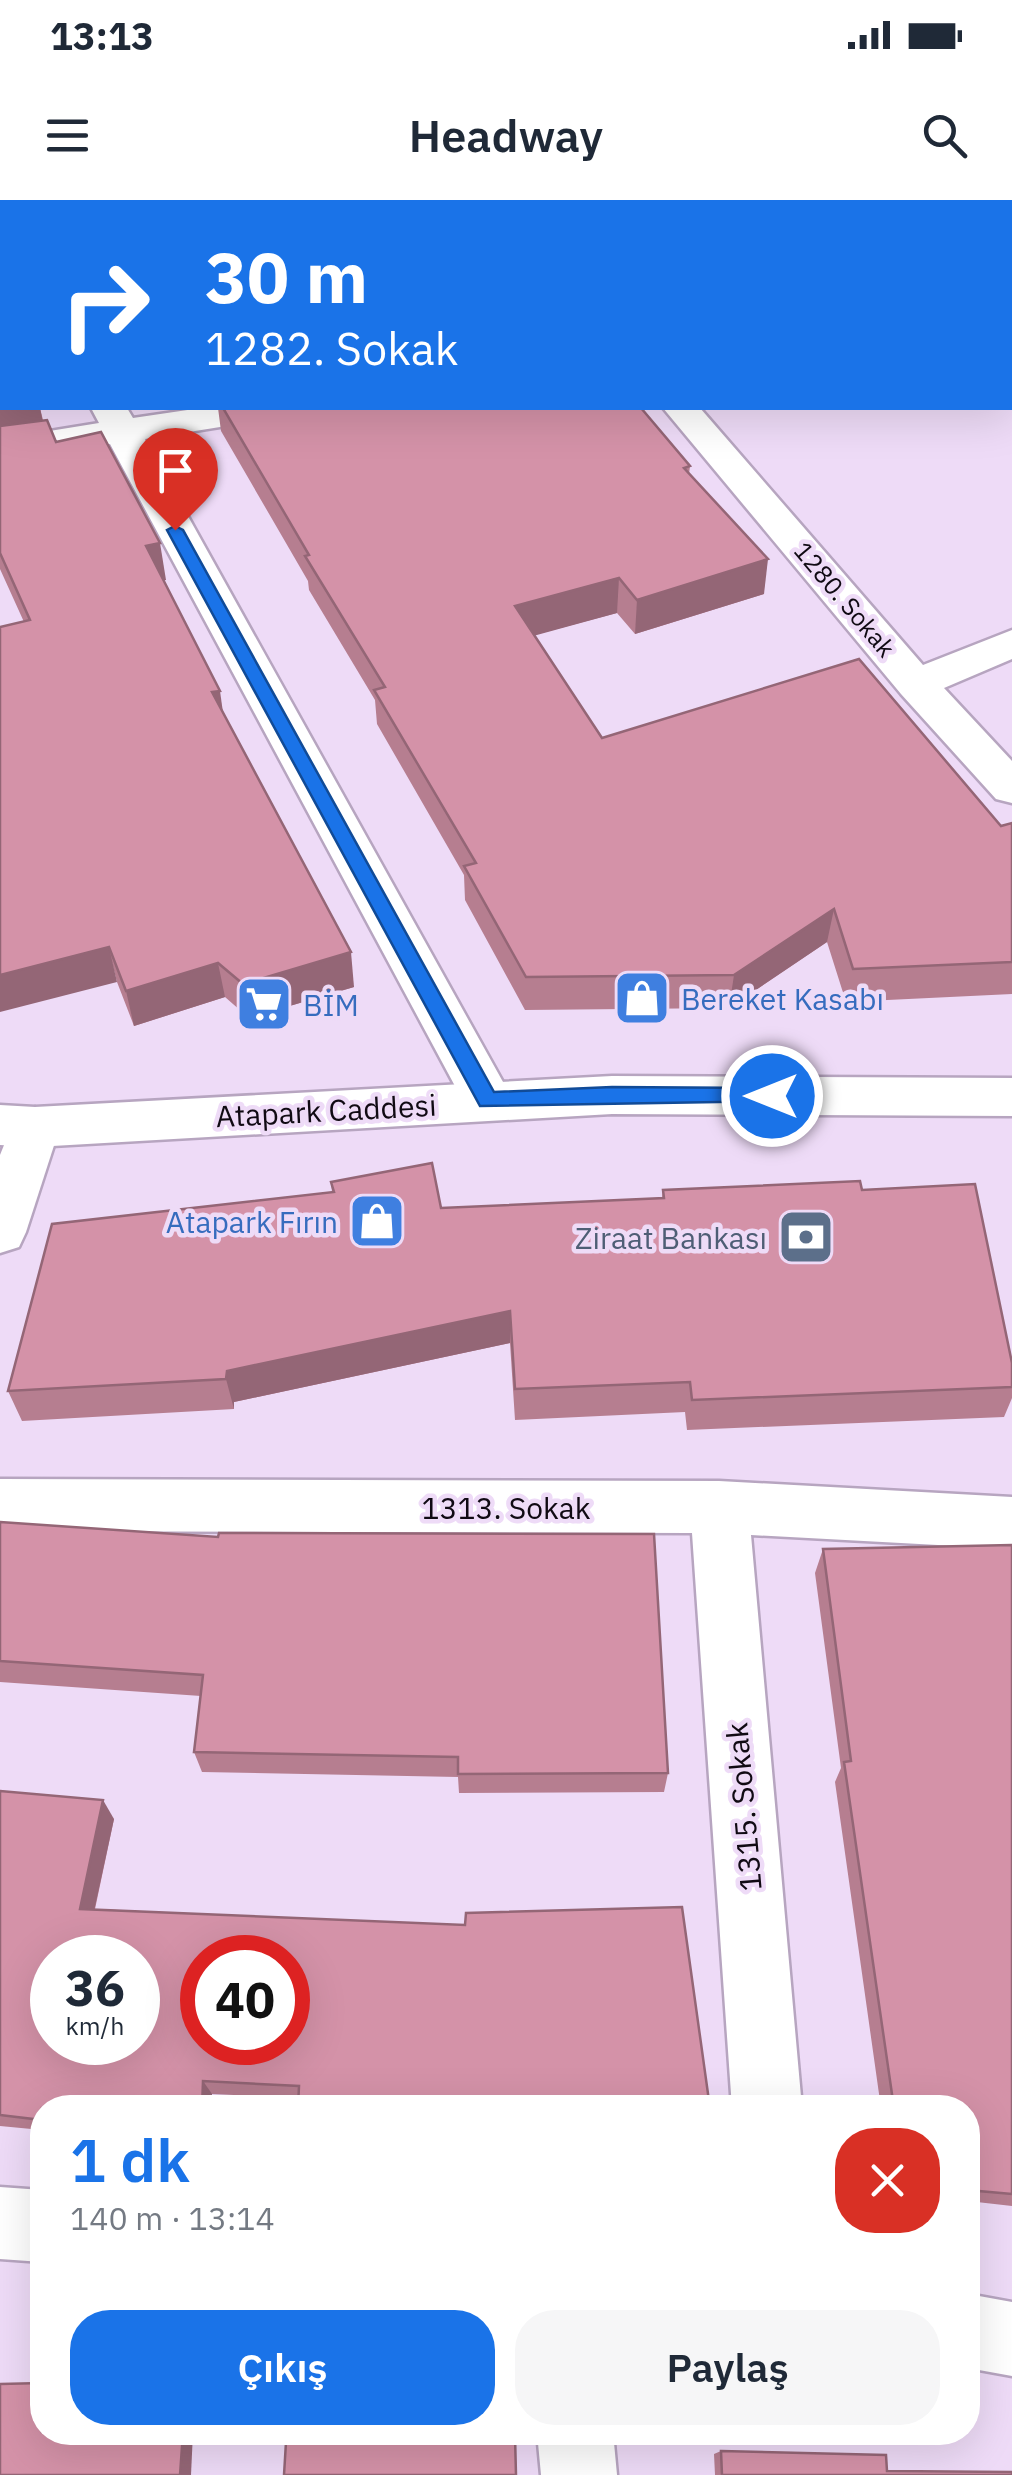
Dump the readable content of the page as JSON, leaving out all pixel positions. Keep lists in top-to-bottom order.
{
  "streets": {
    "street": [
      "1280. Sokak",
      "Atapark Caddesi",
      "1313. Sokak",
      "1315. Sokak"
    ]
  },
  "crossings": [
    ["1313. Sokak", "1315. Sokak"]
  ],
  "places": {
    "shop": ["Bereket Kasabı", "Atapark Fırın"],
    "supermarket": ["BİM"],
    "bank": ["Ziraat Bankası"]
  },
  "page": {
    "status": "13:13",
    "header": "Headway",
    "turn": ["30 m", "1282. Sokak"],
    "speed": "36 km/h",
    "limit": "40",
    "heading": ["1 dk", "140 m · 13:14"],
    "buttons": ["Çıkış", "Paylaş"]
  }
}
